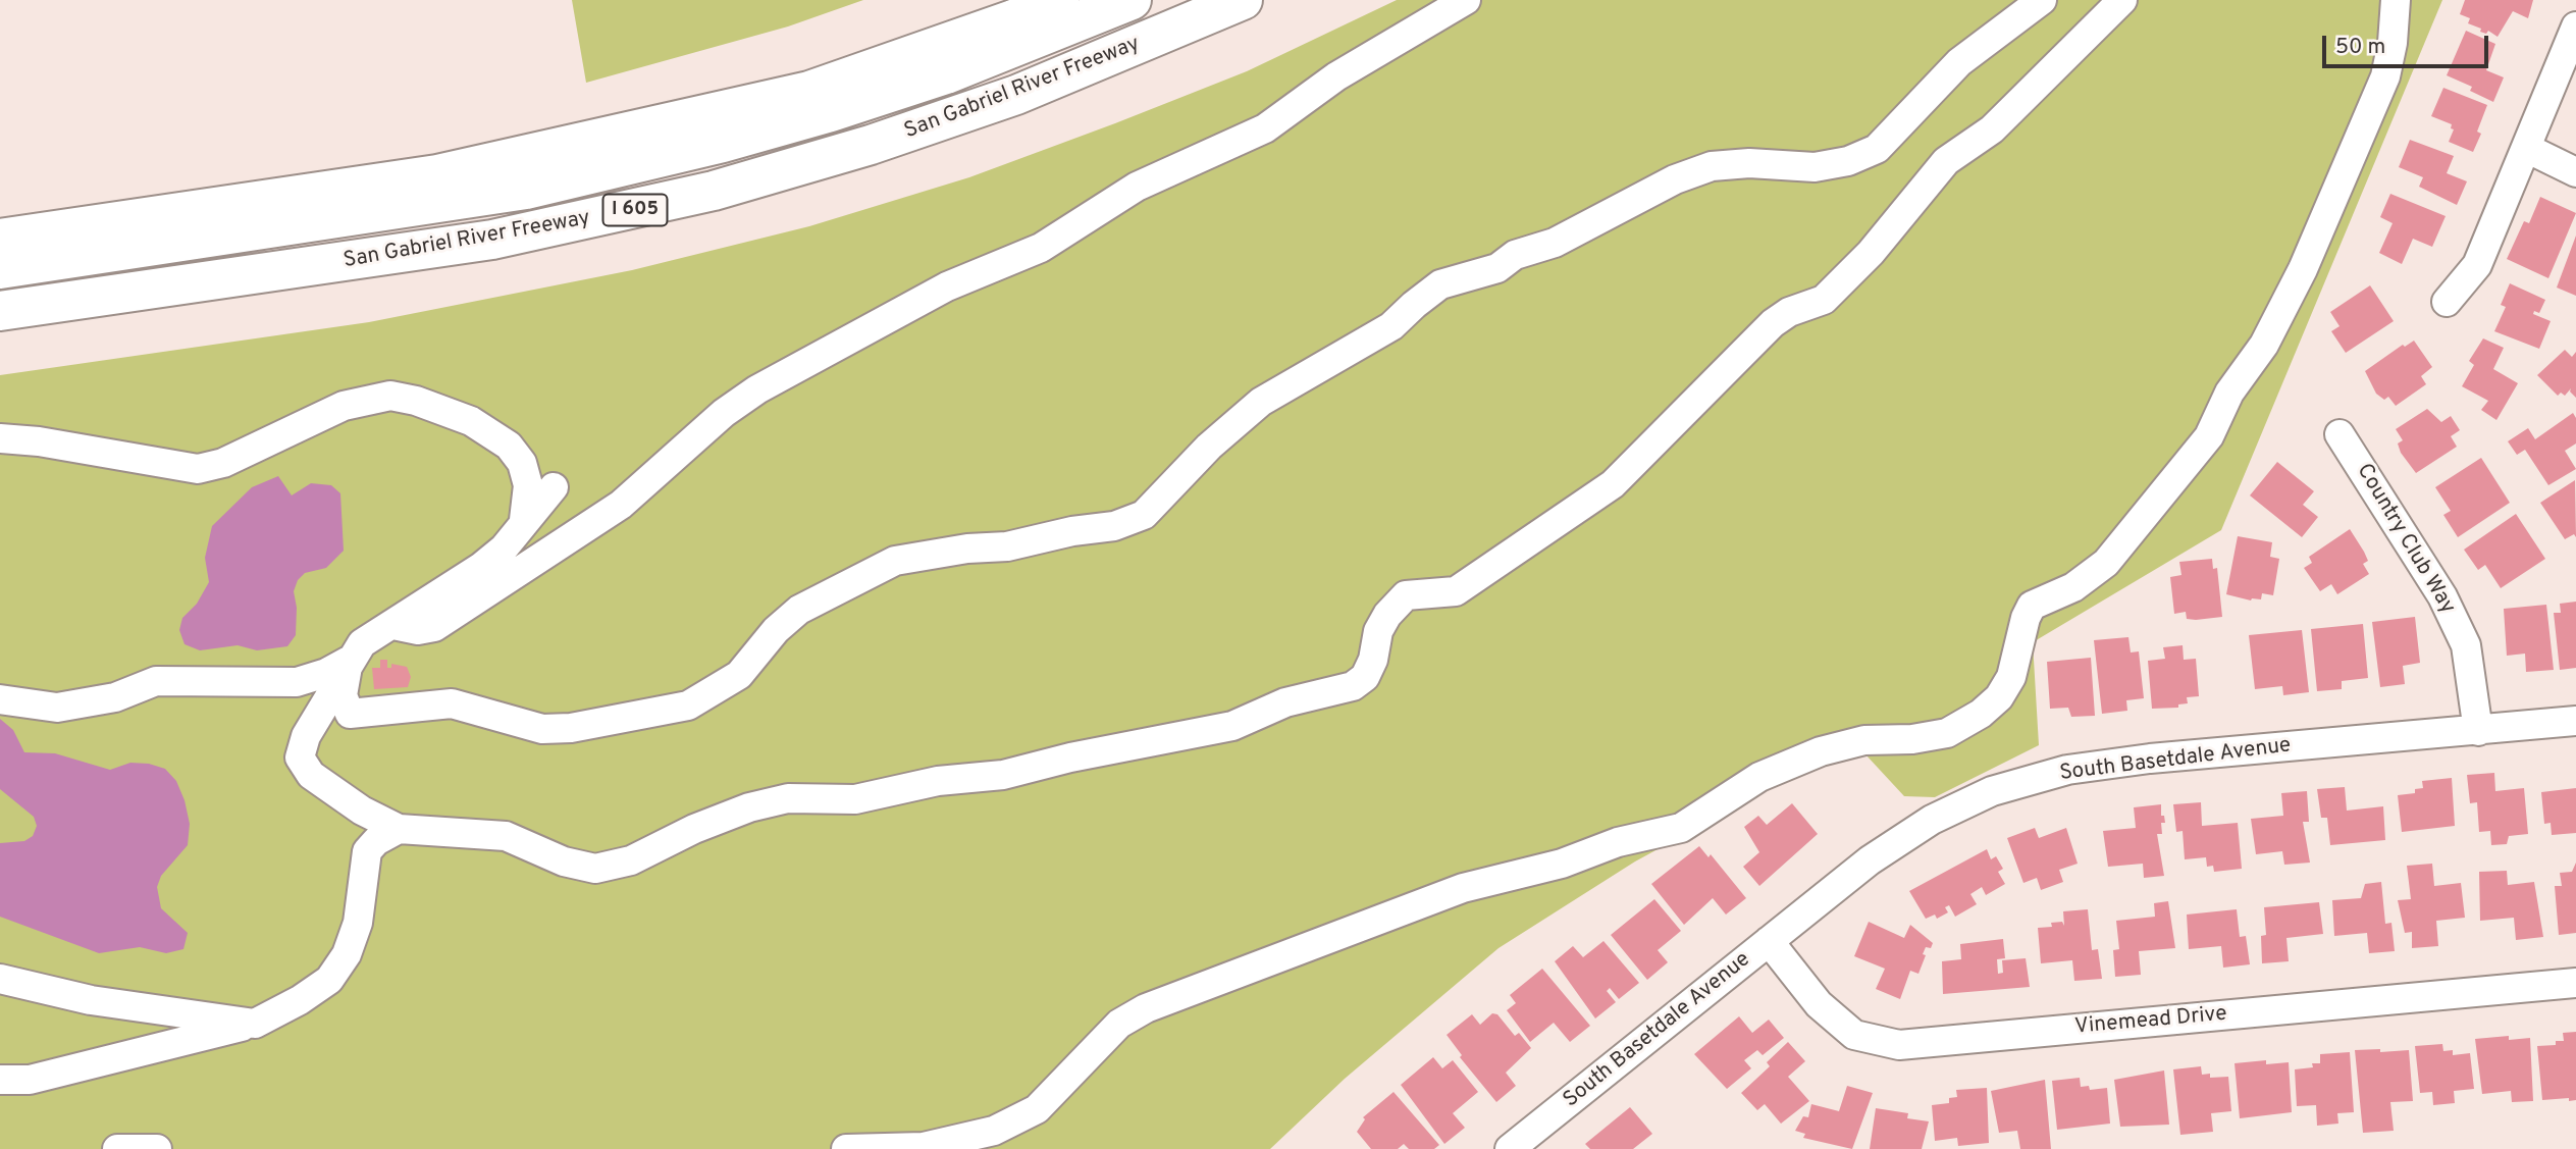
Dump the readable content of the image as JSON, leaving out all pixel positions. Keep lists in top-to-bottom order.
{
  "streets": {
    "highway": ["San Gabriel River Freeway", "I 605"],
    "street": ["Country Club Way", "South Basetdale Avenue", "Vinemead Drive"]
  },
  "crossings": [
    ["Country Club Way", "South Basetdale Avenue"],
    ["South Basetdale Avenue", "Vinemead Drive"]
  ],
  "scale_bar": "50 m"
}
